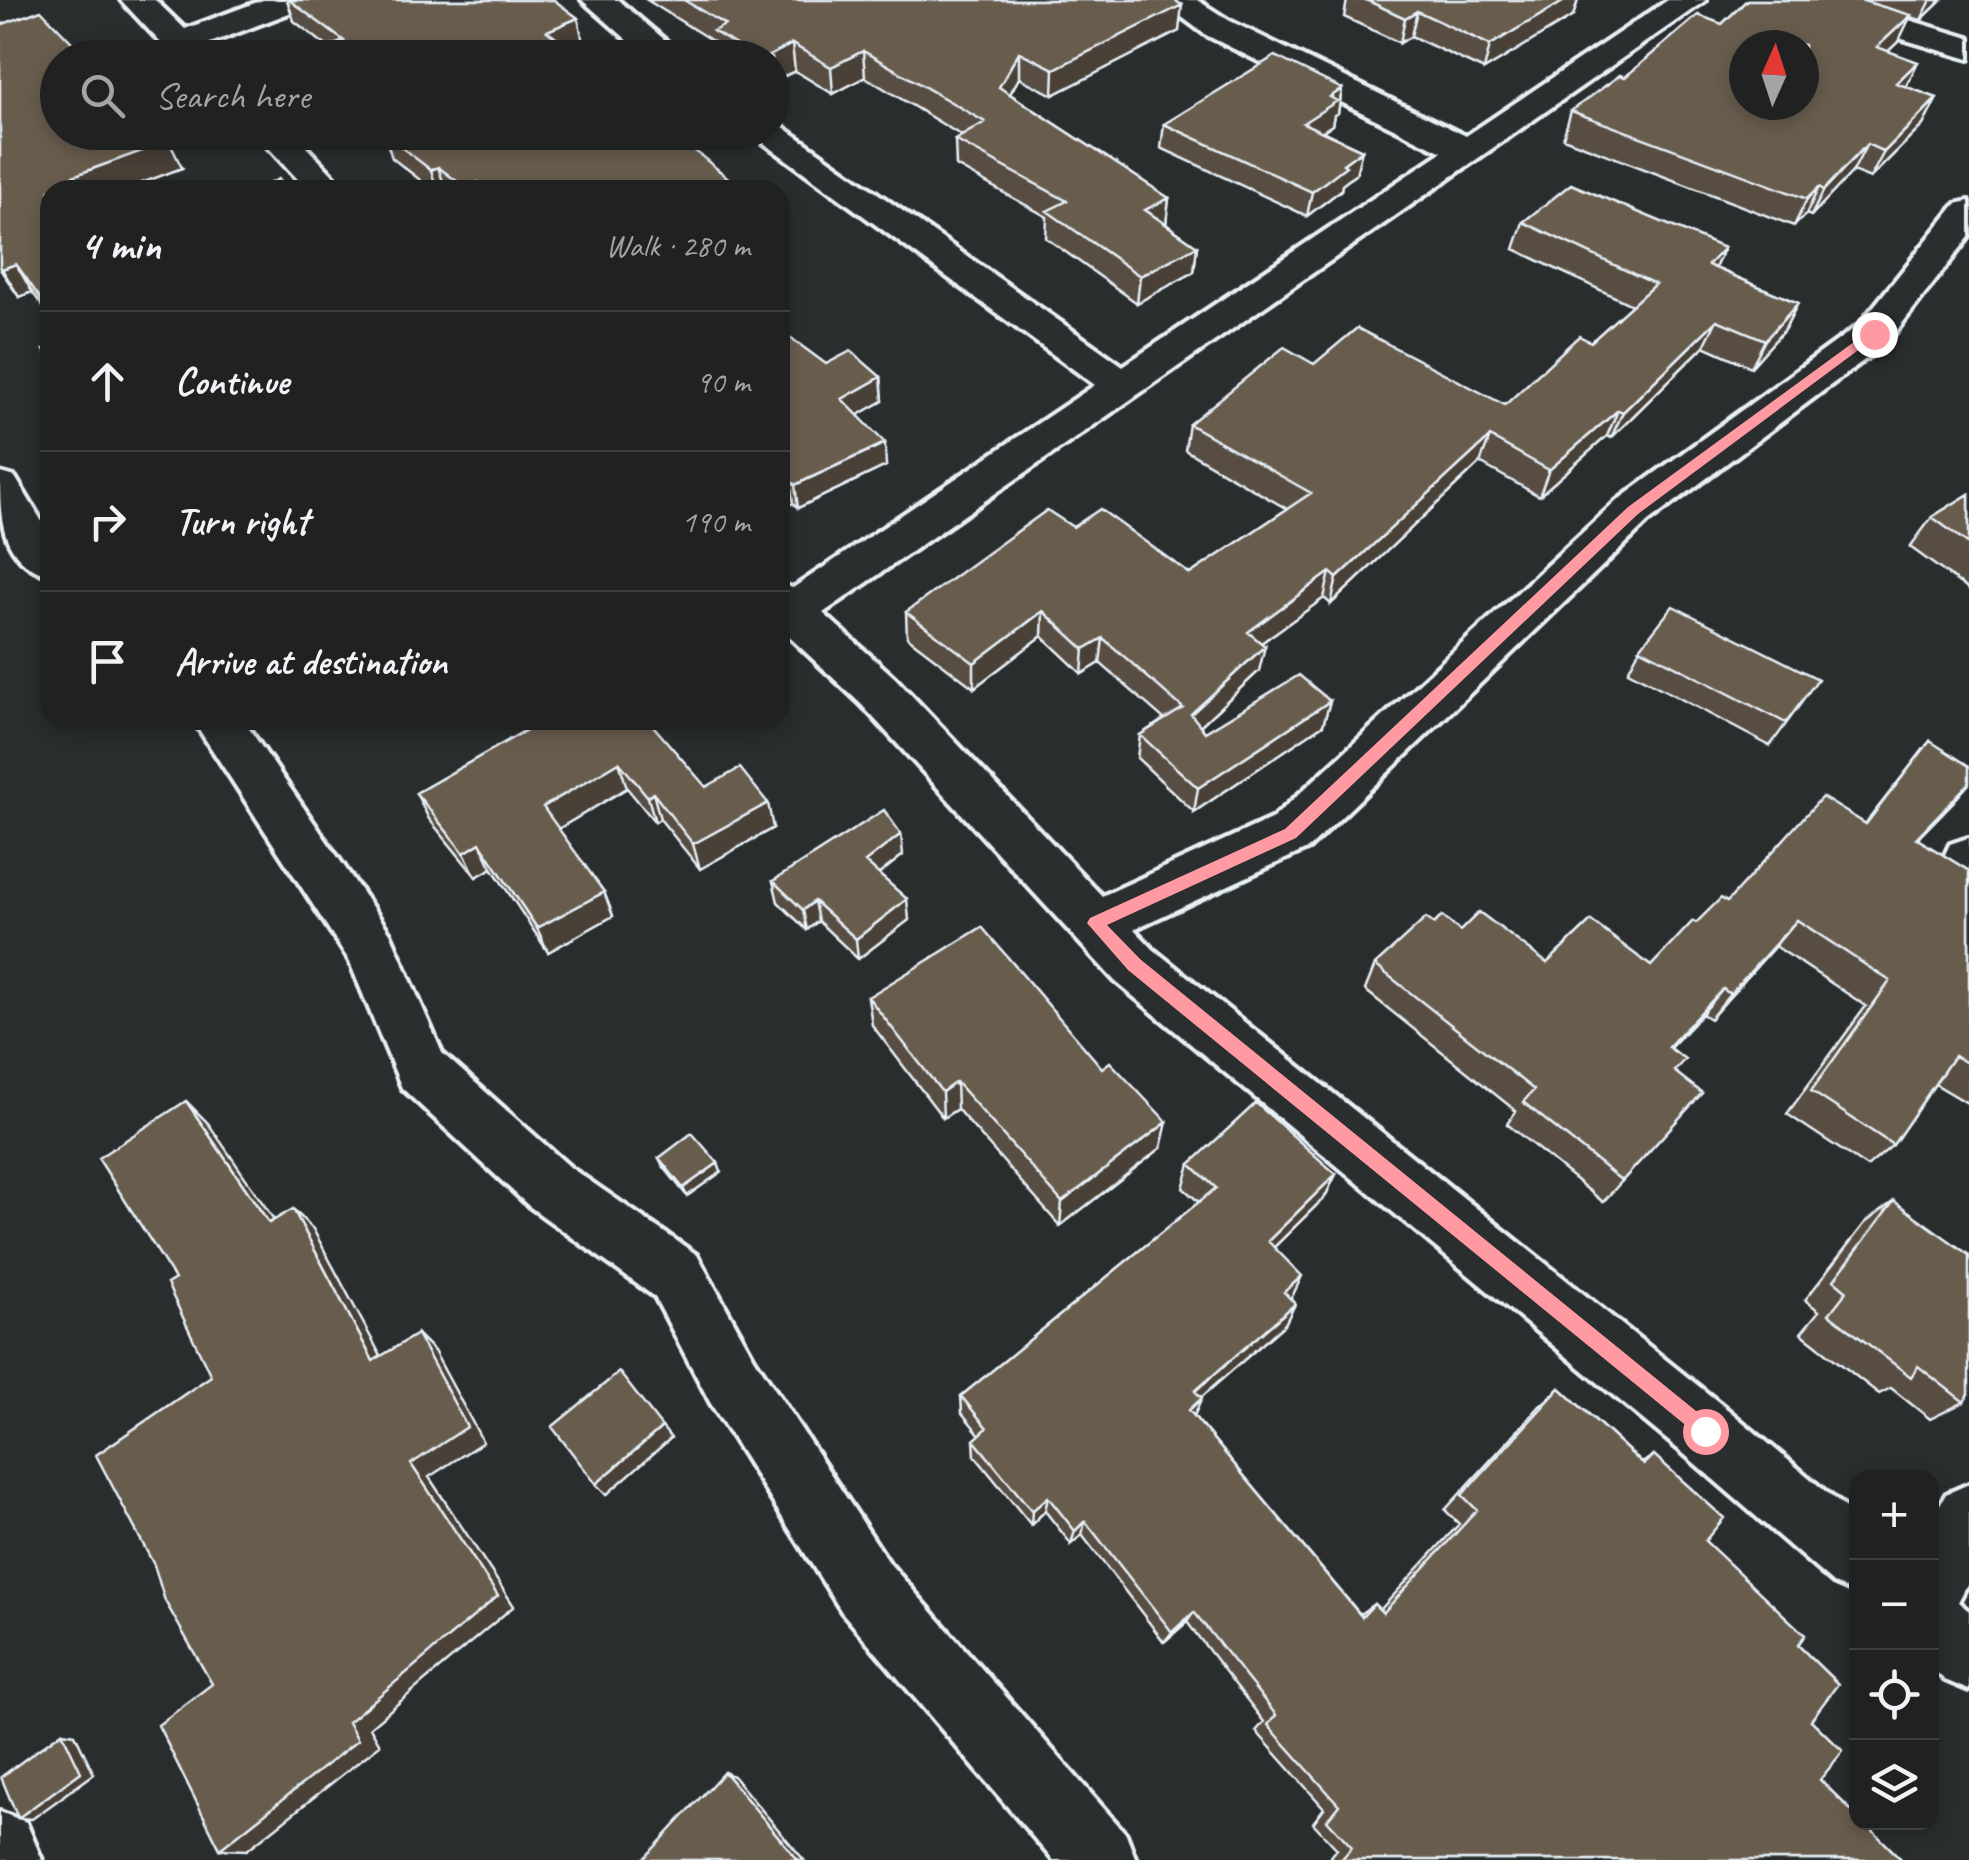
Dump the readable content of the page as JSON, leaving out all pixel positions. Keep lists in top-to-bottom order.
{
  "north": "top",
  "page": {
    "search": "Search here",
    "heading": ["4 min", "Walk · 280 m"],
    "list": [
      ["Continue", "90 m"],
      ["Turn right", "190 m"],
      "Arrive at destination"
    ],
    "map_buttons": ["+", "−"]
  }
}
